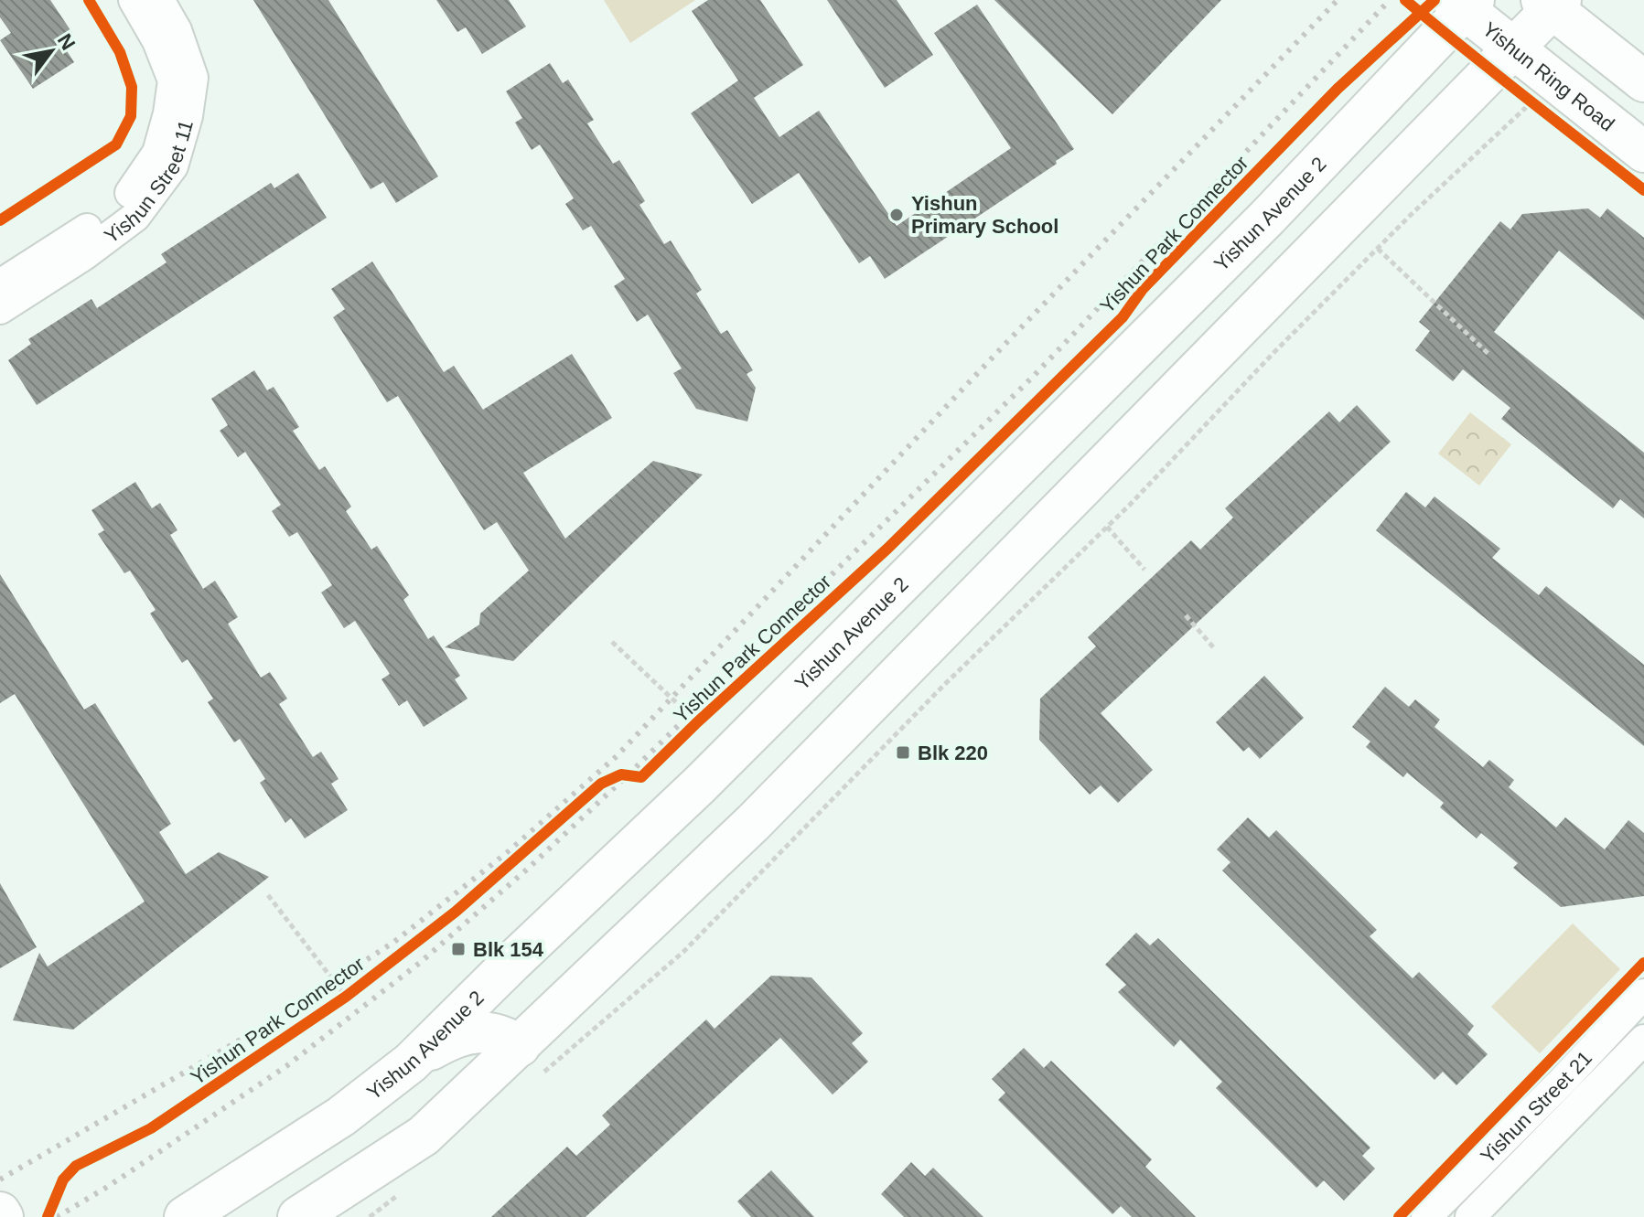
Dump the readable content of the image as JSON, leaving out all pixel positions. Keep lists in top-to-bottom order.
{
  "streets": {
    "main road": ["Yishun Ring Road", "Yishun Avenue 2"],
    "street": ["Yishun Street 11", "Yishun Street 21"],
    "cycle path": ["Yishun Park Connector"]
  },
  "crossings": [
    ["Yishun Ring Road", "Yishun Avenue 2"]
  ],
  "places": {
    "other": ["Yishun Primary School"],
    "transit": ["Blk 220", "Blk 154"]
  },
  "north": "top right"
}
